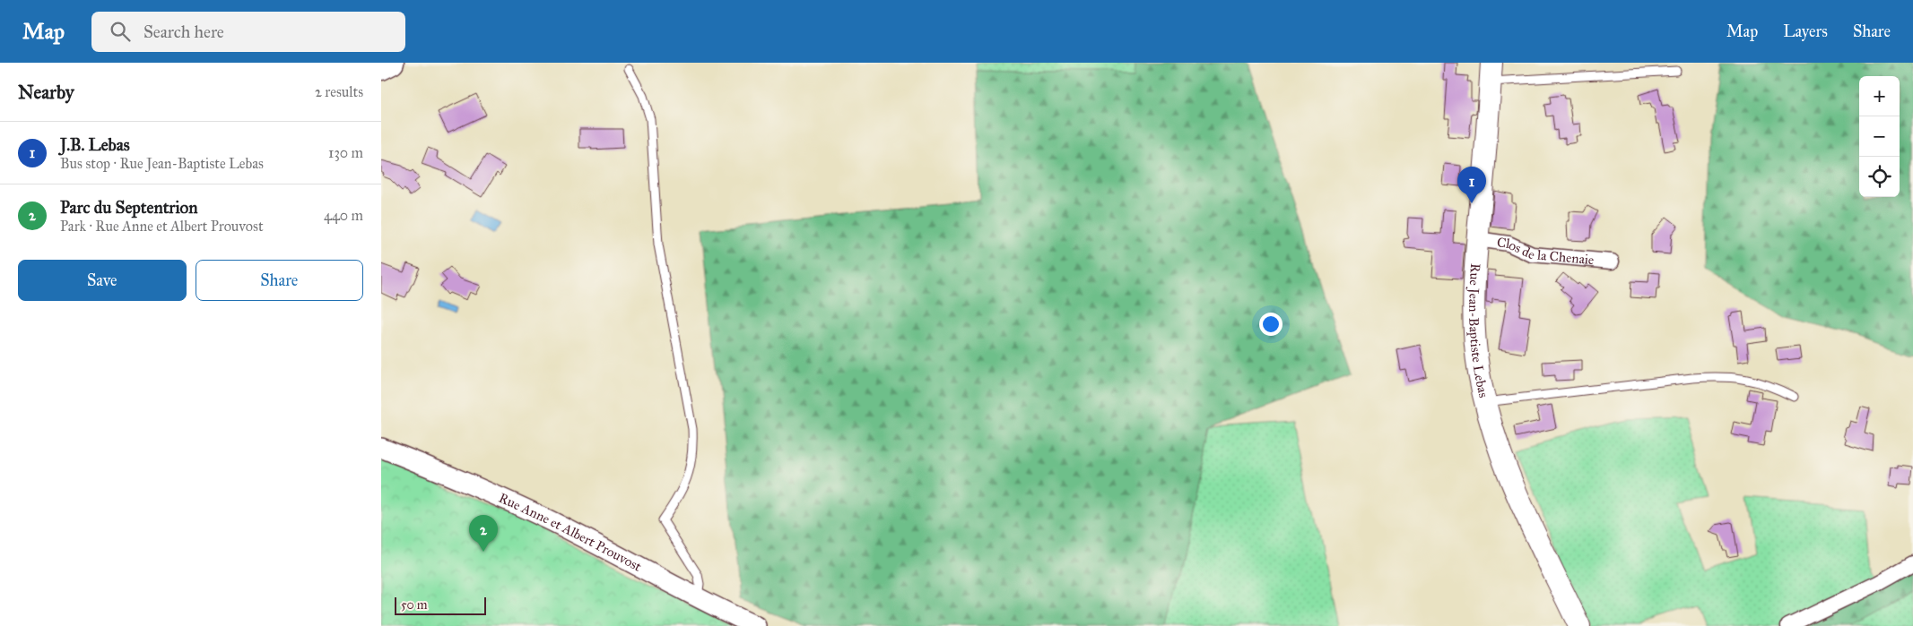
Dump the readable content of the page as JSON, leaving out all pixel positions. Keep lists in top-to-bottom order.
{
  "streets": {
    "main road": ["Rue Jean-Baptiste Lebas"],
    "street": ["Clos de la Chenaie", "Rue Anne et Albert Prouvost"]
  },
  "crossings": [
    ["Clos de la Chenaie", "Rue Jean-Baptiste Lebas"]
  ],
  "scale_bar": "50 m",
  "page": {
    "header": "Map",
    "search": "Search here",
    "nav": ["Map", "Layers", "Share"],
    "heading": ["Nearby", "2 results"],
    "map_buttons": ["+", "−"],
    "list": [
      {
        "mark": "1",
        "name": "J.B. Lebas",
        "note": "Bus stop · Rue Jean-Baptiste Lebas",
        "value": "130 m"
      },
      {
        "mark": "2",
        "name": "Parc du Septentrion",
        "note": "Park · Rue Anne et Albert Prouvost",
        "value": "440 m"
      }
    ],
    "pins": ["1", "2"],
    "buttons": ["Save", "Share"],
    "scale": "50 m"
  }
}
